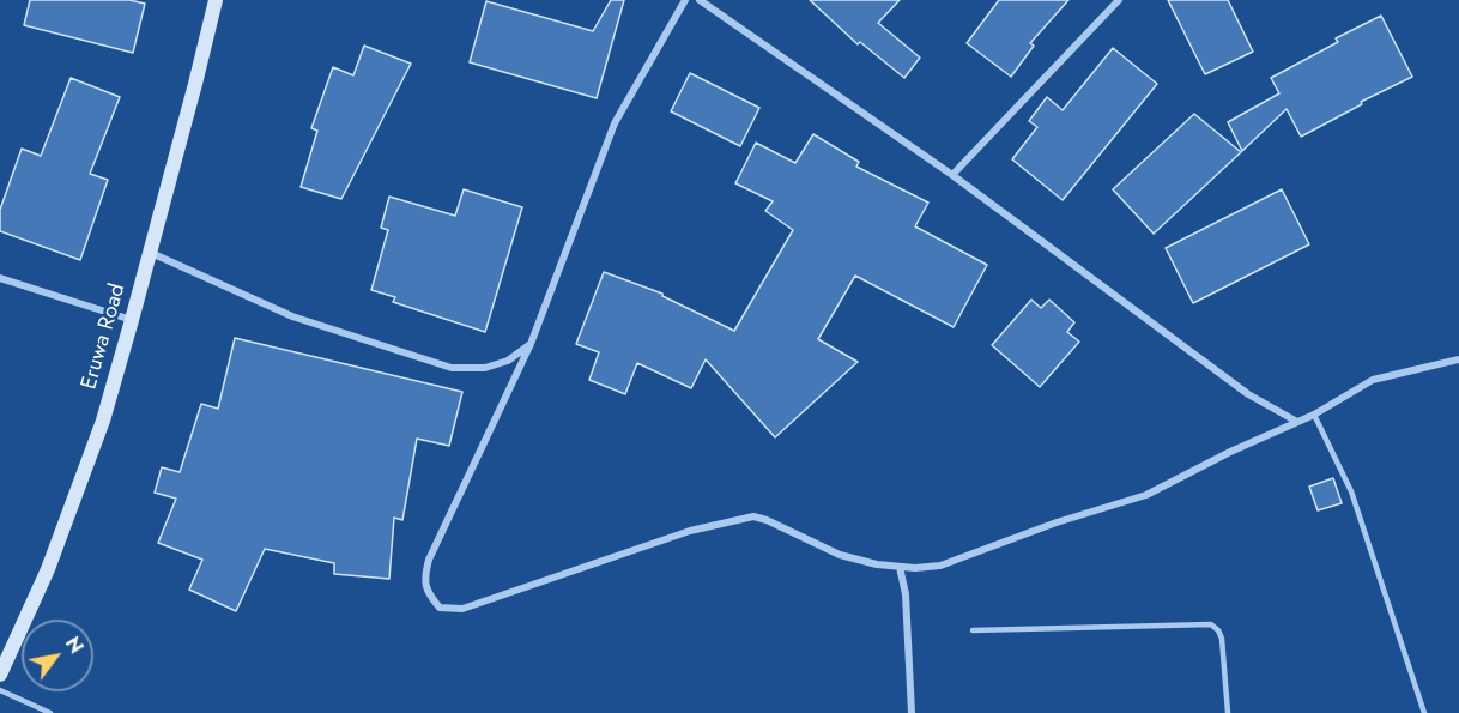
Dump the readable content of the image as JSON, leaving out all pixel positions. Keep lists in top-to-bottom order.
{
  "streets": {
    "main road": ["Eruwa Road"]
  },
  "north": "top right"
}
